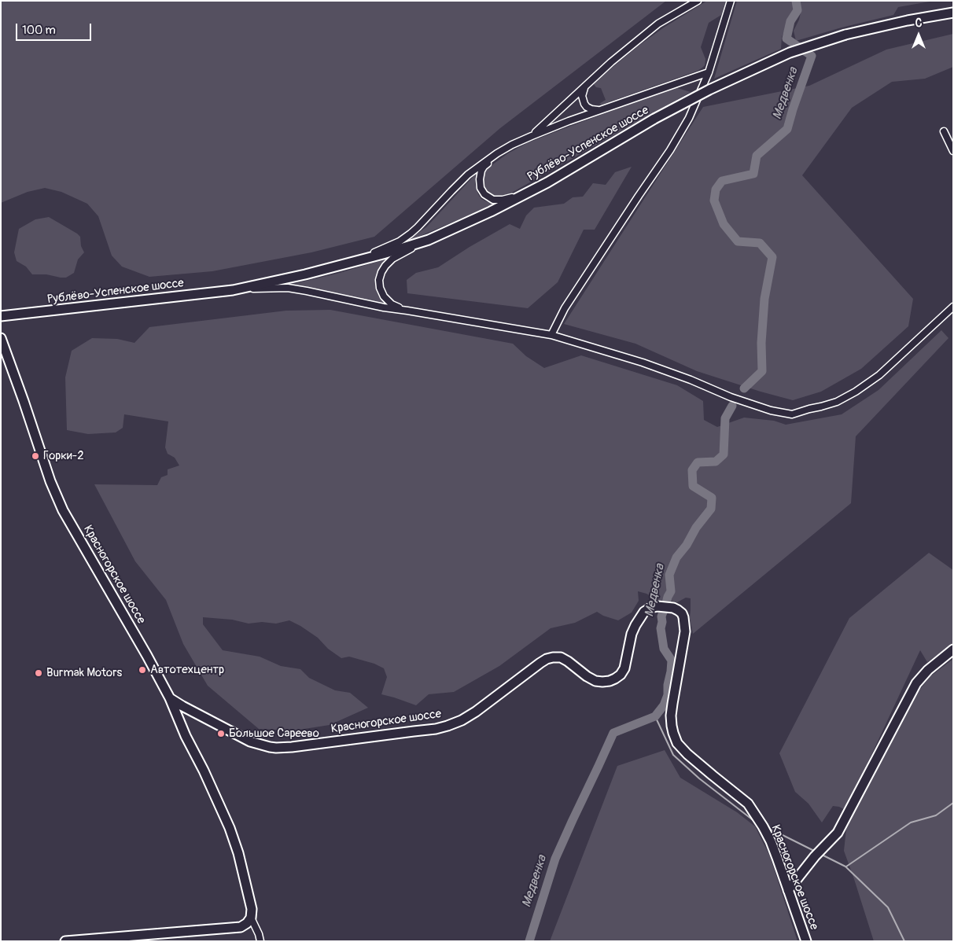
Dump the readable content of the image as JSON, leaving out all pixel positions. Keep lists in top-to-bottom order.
{
  "streets": {
    "main road": ["Рублёво-Успенское шоссе", "Красногорское шоссе"]
  },
  "water": ["Медвенка"],
  "places": [
    "Горки-2",
    "Автотехцентр",
    "Burmak Motors",
    "Большое Сареево"
  ],
  "scale_bar": "100 m",
  "north": "top"
}
